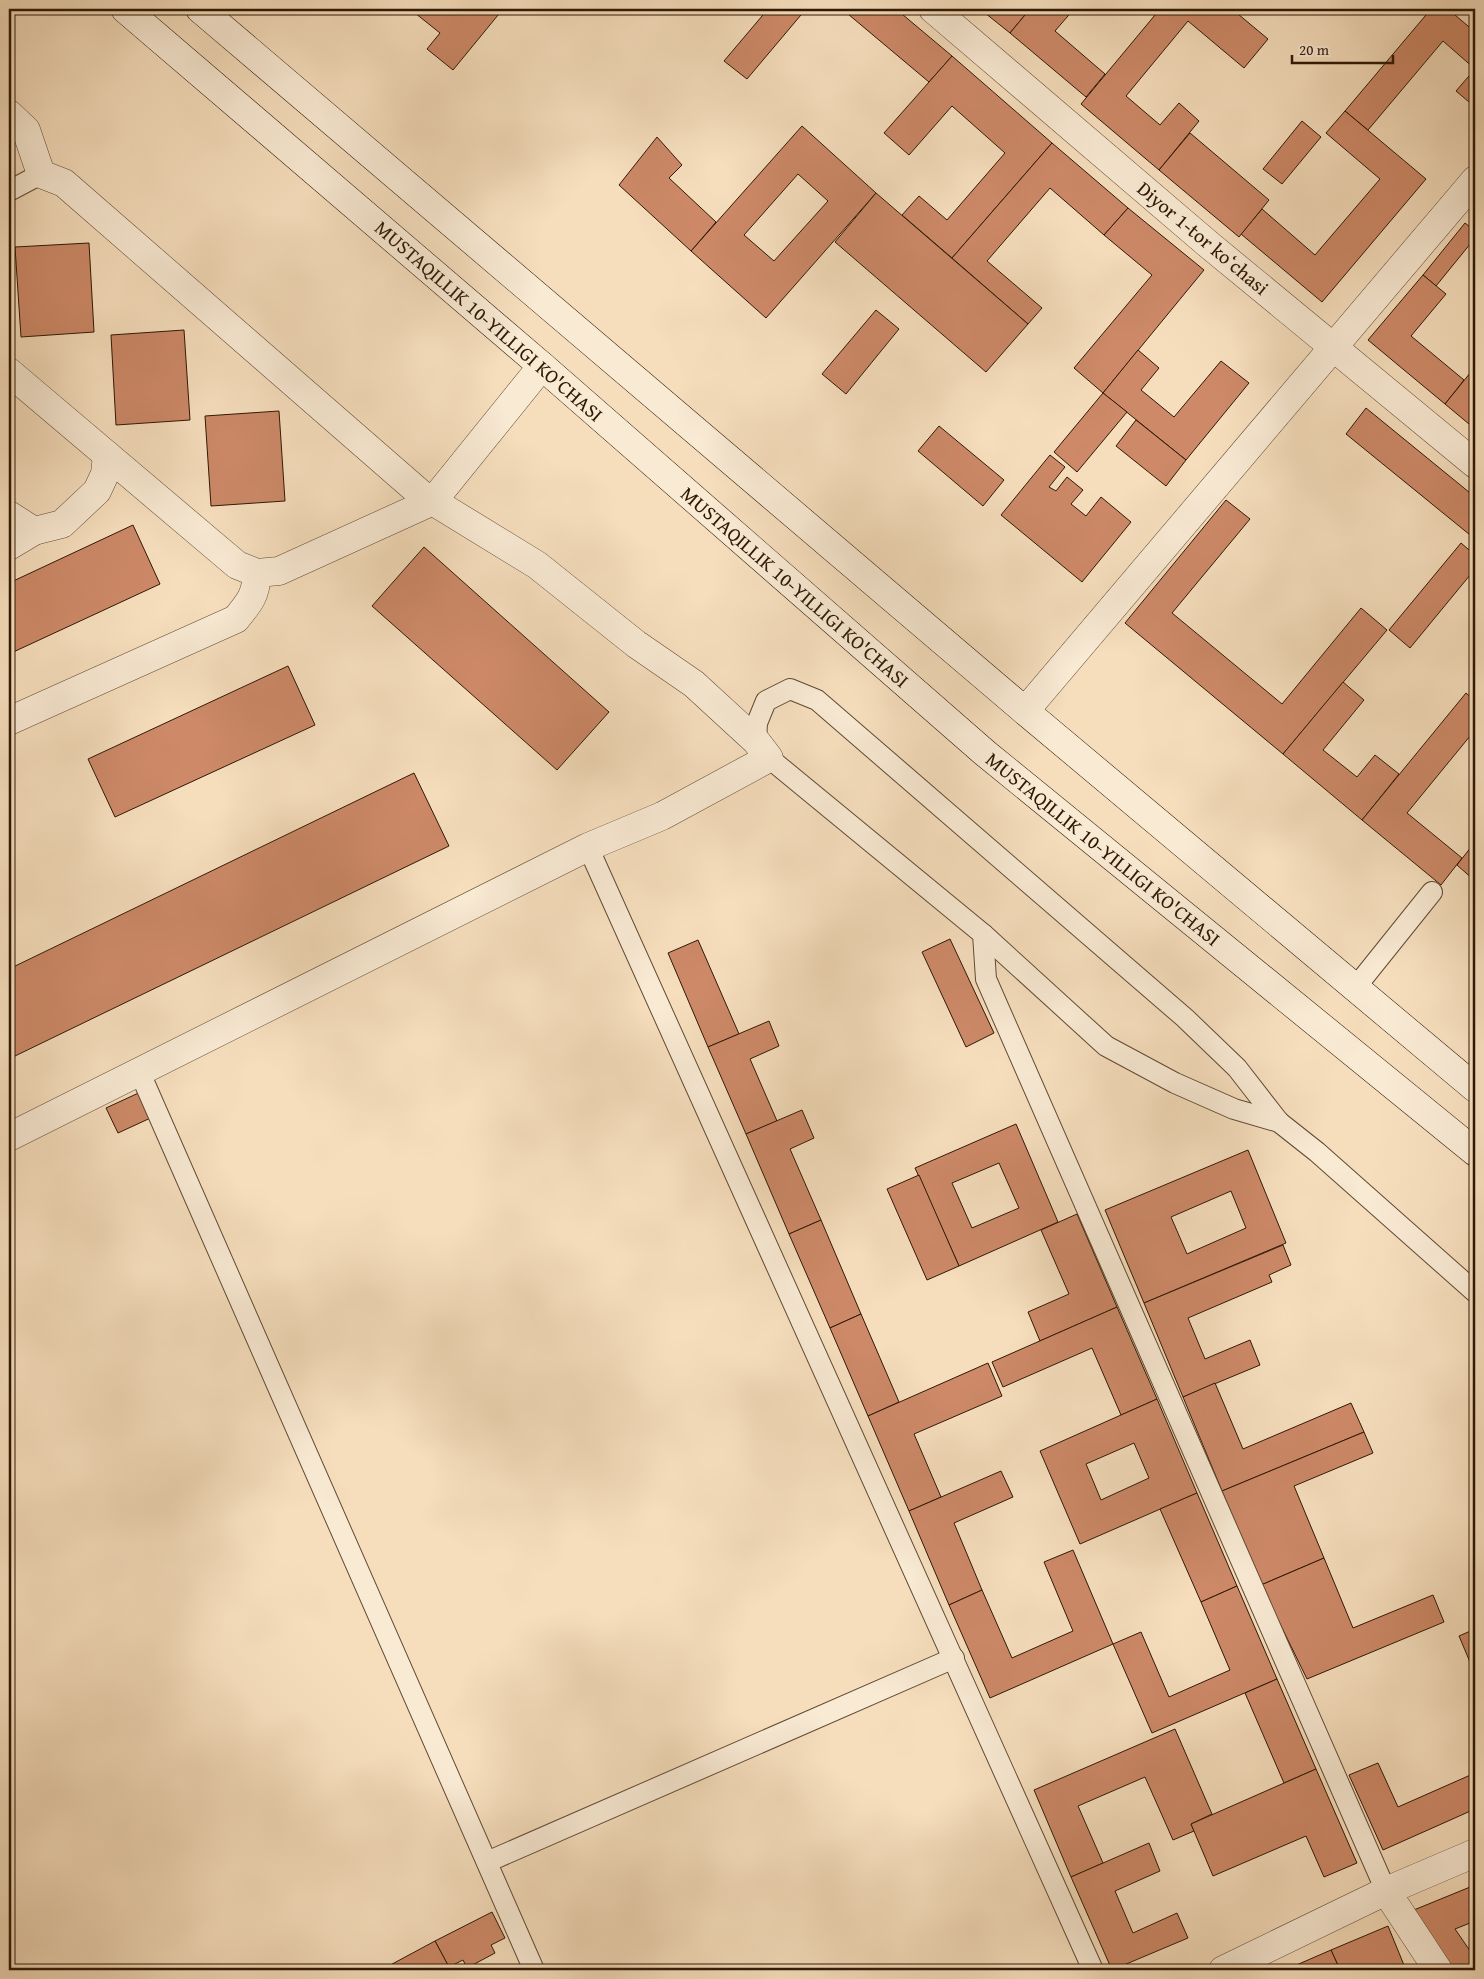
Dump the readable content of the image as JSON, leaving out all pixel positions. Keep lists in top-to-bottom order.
{
  "streets": {
    "street": ["Diyor 1-tor koʻchasi", "MUSTAQILLIK 10-YILLIGI KO'CHASI"]
  },
  "scale_bar": "20 m"
}
